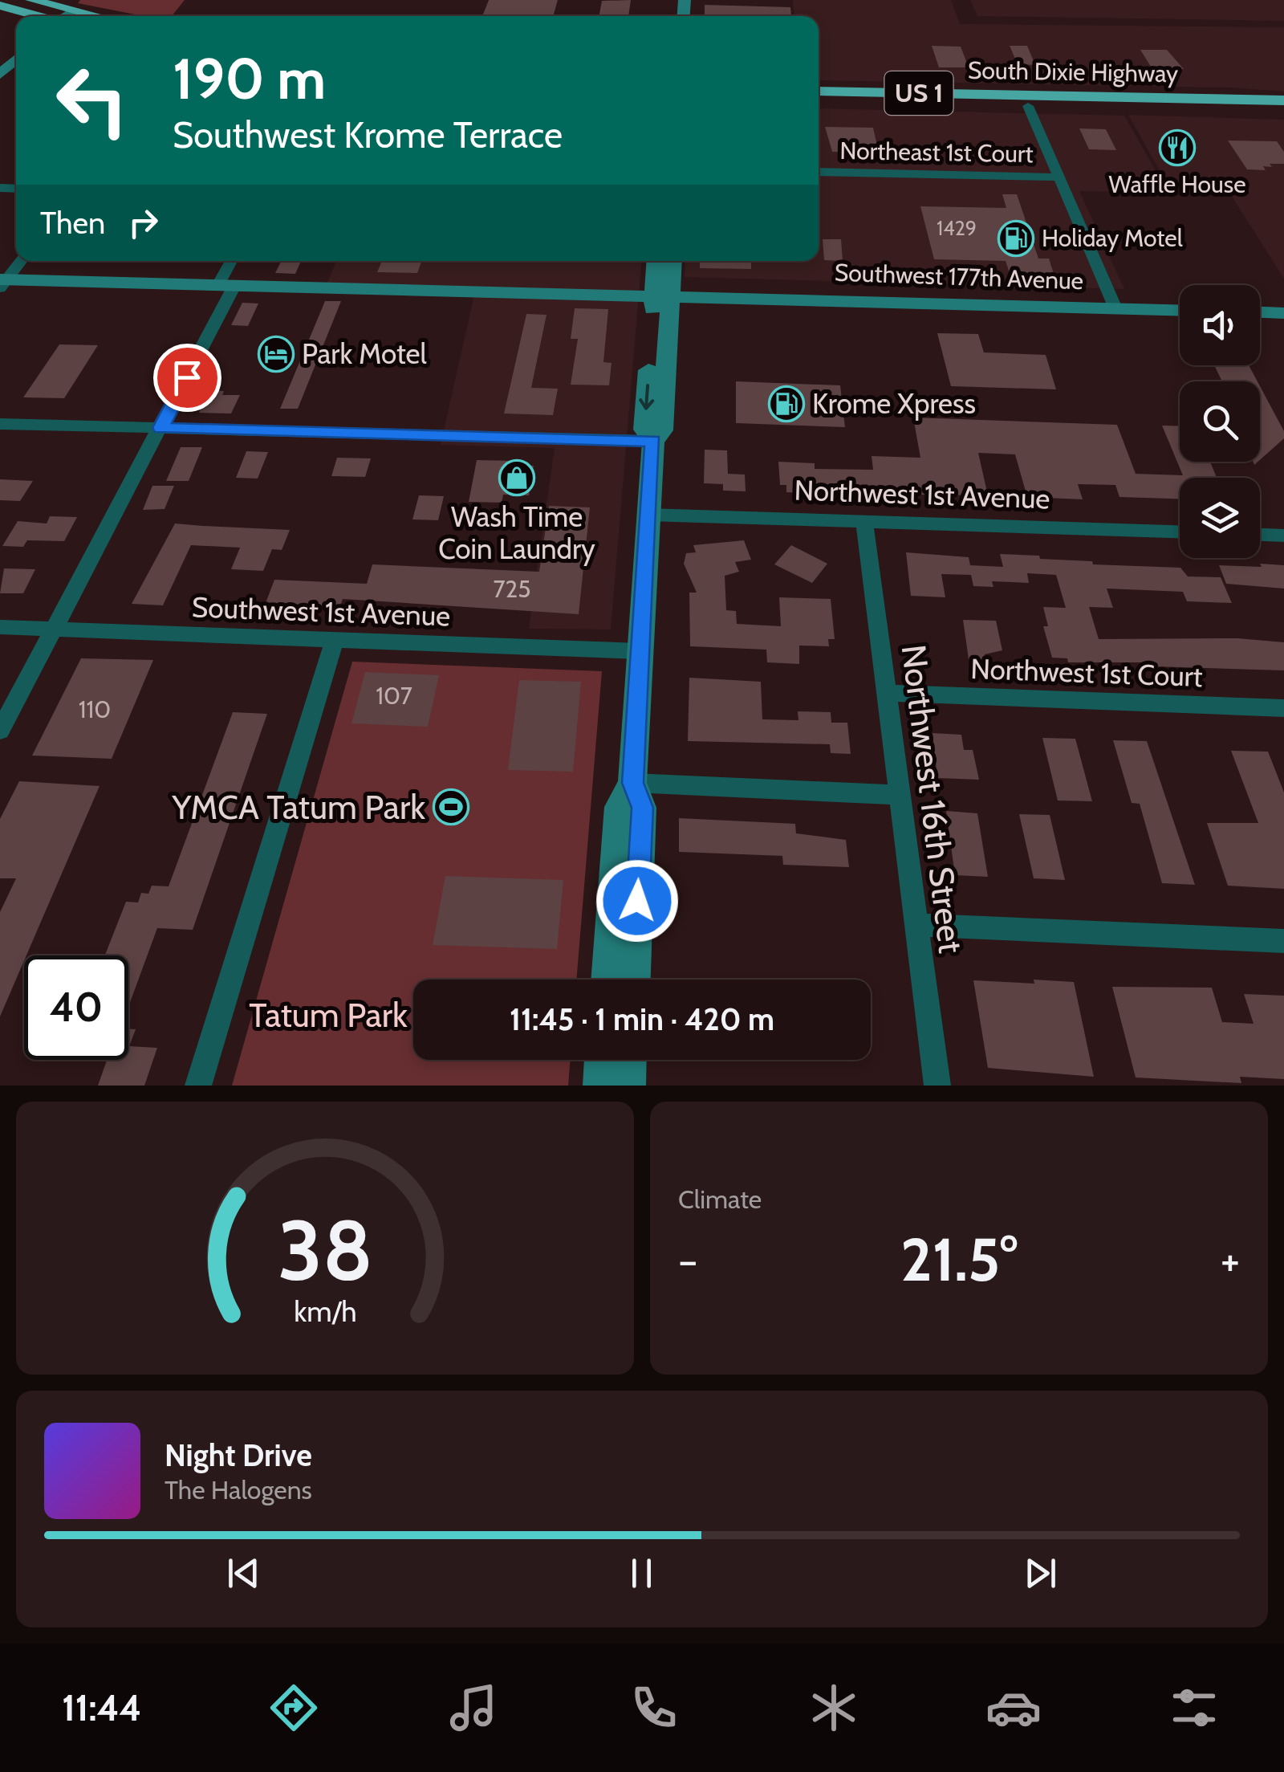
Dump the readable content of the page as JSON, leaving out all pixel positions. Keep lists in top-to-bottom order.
{
  "streets": {
    "highway": ["South Dixie Highway", "US 1"],
    "street": [
      "Northeast 1st Court",
      "Southwest 177th Avenue",
      "Northwest 1st Avenue",
      "Southwest 1st Avenue",
      "Northwest 1st Court",
      "Northwest 16th Street"
    ]
  },
  "crossings": [
    ["Northwest 1st Avenue", "Northwest 16th Street"],
    ["Northwest 1st Court", "Northwest 16th Street"]
  ],
  "parks": ["Tatum Park"],
  "places": {
    "restaurant": ["Waffle House"],
    "fuel station": ["Holiday Motel", "Krome Xpress"],
    "hotel": ["Park Motel"],
    "shop": ["Wash Time Coin Laundry"],
    "sports": ["YMCA Tatum Park"]
  },
  "house_numbers": [
    "1429",
    "725",
    "107",
    "110"
  ],
  "page": {
    "turn": ["190 m", "Southwest Krome Terrace"],
    "then": "Then",
    "limit": "40",
    "trip": "11:45 · 1 min · 420 m",
    "tile": "Climate",
    "heat": ["−", "21.5°", "+"],
    "song": ["Night Drive", "The Halogens"],
    "tabs": "11:44",
    "gauge": ["38", "km/h"]
  }
}
